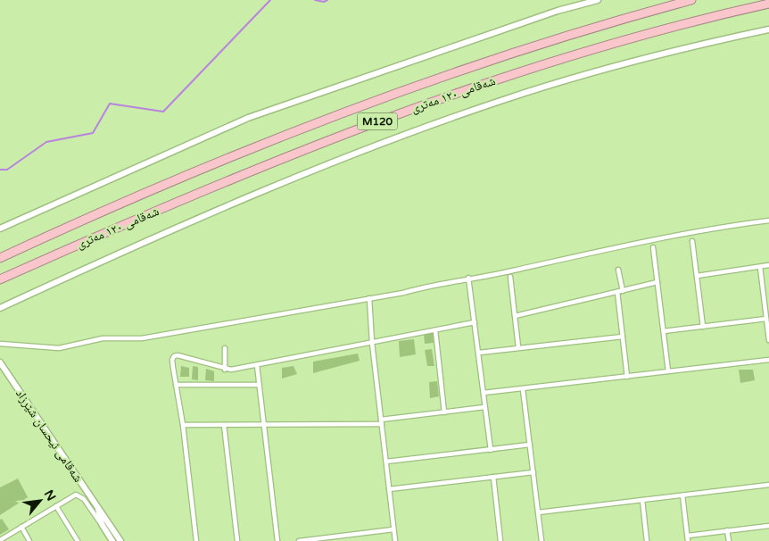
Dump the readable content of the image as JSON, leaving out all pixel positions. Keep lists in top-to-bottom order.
{
  "streets": {
    "highway": ["شەقامی ١٢٠ مەتری", "M120"],
    "street": ["شەقامی ئیحسان شێرزاد"]
  },
  "north": "top right"
}
